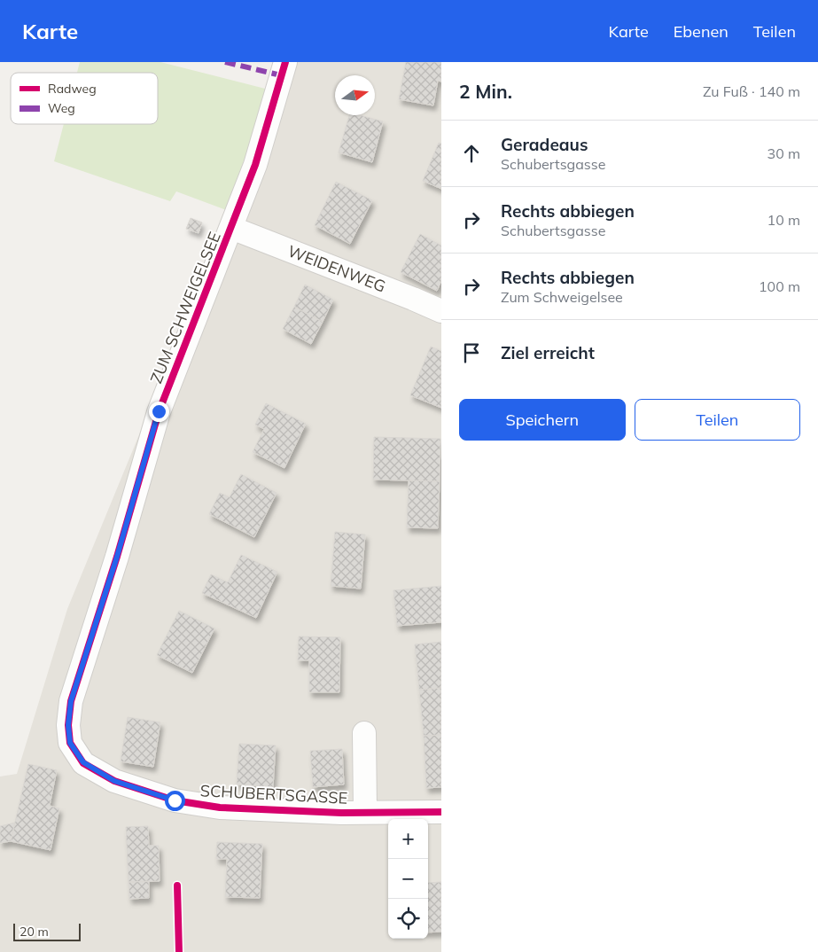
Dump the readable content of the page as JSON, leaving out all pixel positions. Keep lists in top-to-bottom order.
{
  "streets": {
    "street": ["WEIDENWEG", "ZUM SCHWEIGELSEE", "SCHUBERTSGASSE"]
  },
  "crossings": [
    ["WEIDENWEG", "ZUM SCHWEIGELSEE"],
    ["ZUM SCHWEIGELSEE", "SCHUBERTSGASSE"]
  ],
  "legend": ["Radweg", "Weg"],
  "scale_bar": "20 m",
  "north": "right",
  "page": {
    "header": "Karte",
    "nav": ["Karte", "Ebenen", "Teilen"],
    "heading": ["2 Min.", "Zu Fuß · 140 m"],
    "list": [
      ["Geradeaus", "Schubertsgasse", "30 m"],
      ["Rechts abbiegen", "Schubertsgasse", "10 m"],
      ["Rechts abbiegen", "Zum Schweigelsee", "100 m"],
      "Ziel erreicht"
    ],
    "buttons": ["Speichern", "Teilen"],
    "map_buttons": ["+", "−"],
    "scale": "20 m"
  }
}
